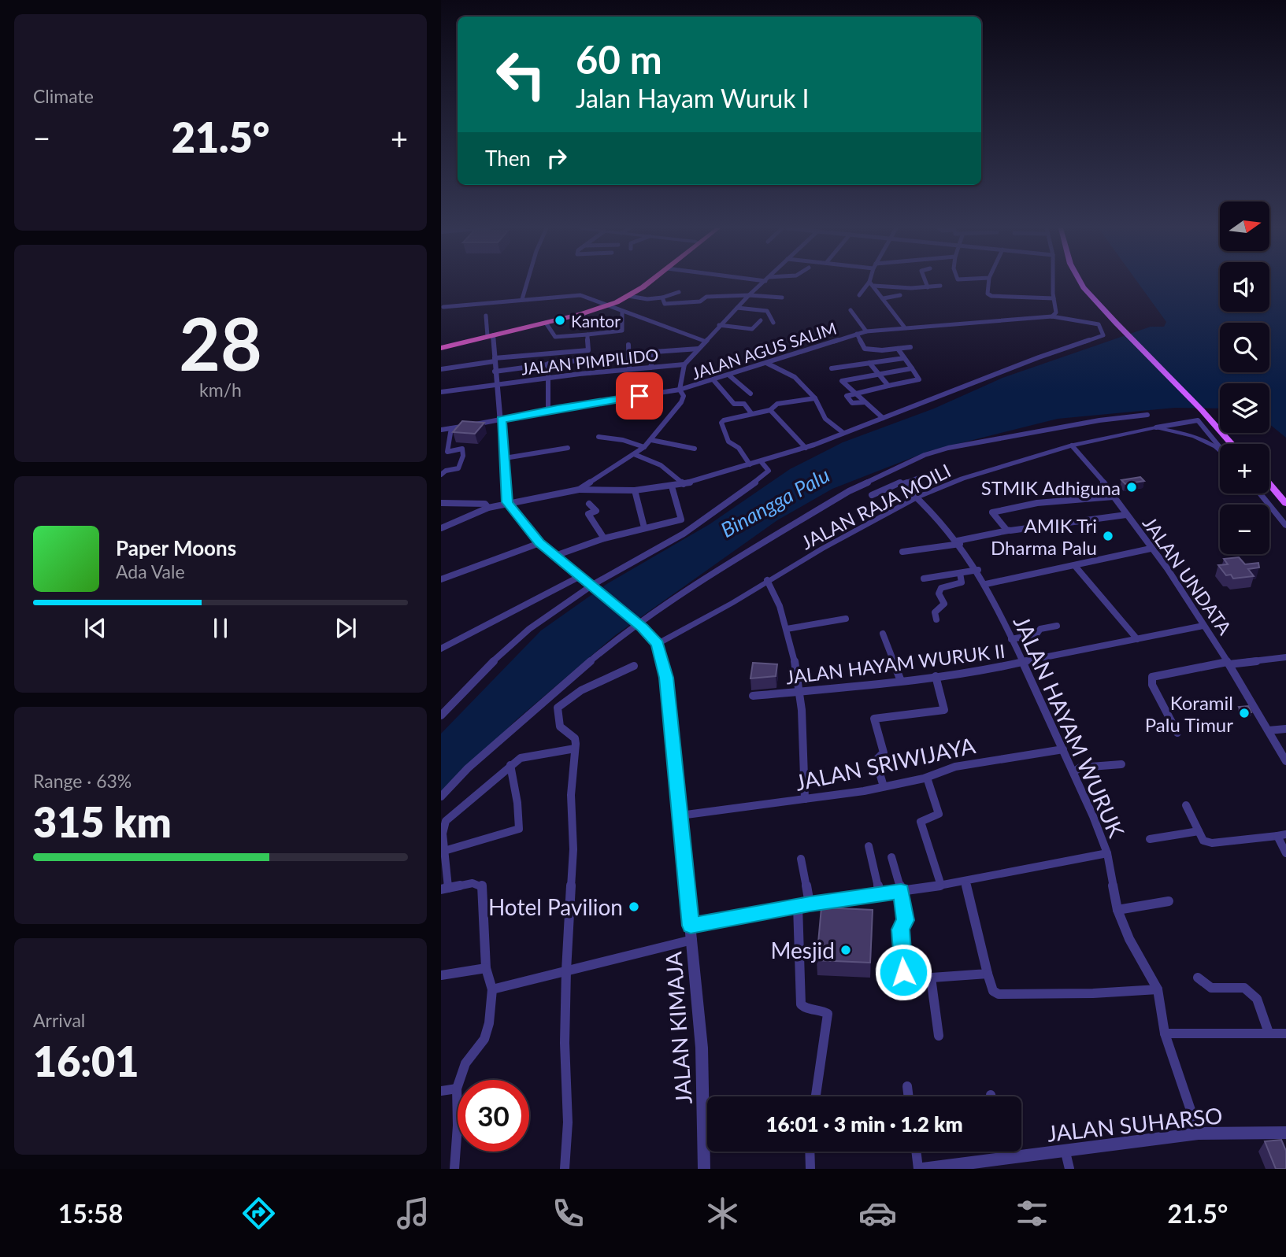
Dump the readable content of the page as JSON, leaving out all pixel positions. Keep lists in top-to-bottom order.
{
  "streets": {
    "street": [
      "JALAN AGUS SALIM",
      "JALAN PIMPILIDO",
      "JALAN RAJA MOILI",
      "JALAN UNDATA",
      "JALAN HAYAM WURUK II",
      "JALAN HAYAM WURUK",
      "JALAN SRIWIJAYA",
      "JALAN KIMAJA",
      "JALAN SUHARSO"
    ]
  },
  "crossings": [
    ["JALAN RAJA MOILI", "JALAN UNDATA"],
    ["JALAN RAJA MOILI", "JALAN HAYAM WURUK"],
    ["JALAN RAJA MOILI", "JALAN KIMAJA"],
    ["JALAN UNDATA", "JALAN HAYAM WURUK II"],
    ["JALAN HAYAM WURUK II", "JALAN HAYAM WURUK"],
    ["JALAN HAYAM WURUK", "JALAN SRIWIJAYA"],
    ["JALAN HAYAM WURUK", "JALAN SUHARSO"],
    ["JALAN SRIWIJAYA", "JALAN KIMAJA"]
  ],
  "water": ["Binangga Palu"],
  "places": [
    "Kantor",
    "STMIK Adhiguna",
    "AMIK Tri Dharma Palu",
    "Koramil Palu Timur",
    "Hotel Pavilion",
    "Mesjid"
  ],
  "north": "right",
  "page": {
    "tile": [
      "Climate",
      ["28", "km/h"],
      ["Range · 63%", "315 km"],
      ["Arrival", "16:01"]
    ],
    "turn": ["60 m", "Jalan Hayam Wuruk I"],
    "heat": ["−", "21.5°", "+"],
    "then": "Then",
    "map_buttons": ["+", "−"],
    "song": ["Paper Moons", "Ada Vale"],
    "limit": "30",
    "trip": "16:01 · 3 min · 1.2 km",
    "tabs": ["15:58", "21.5°"]
  }
}
